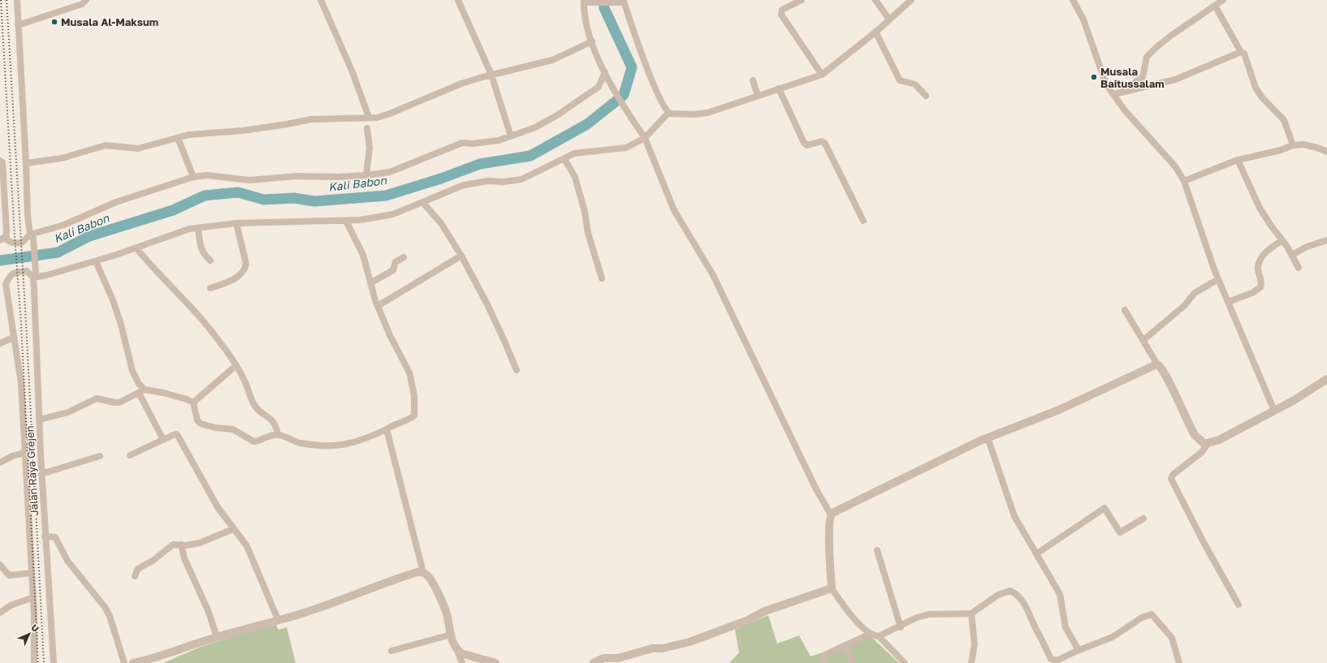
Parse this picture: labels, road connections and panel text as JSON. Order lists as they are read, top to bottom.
{
  "streets": {
    "street": ["Jalan Raya Grejen"]
  },
  "water": ["Kali Babon"],
  "places": ["Musala Al-Maksum", "Musala Baitussalam"],
  "north": "top right"
}
